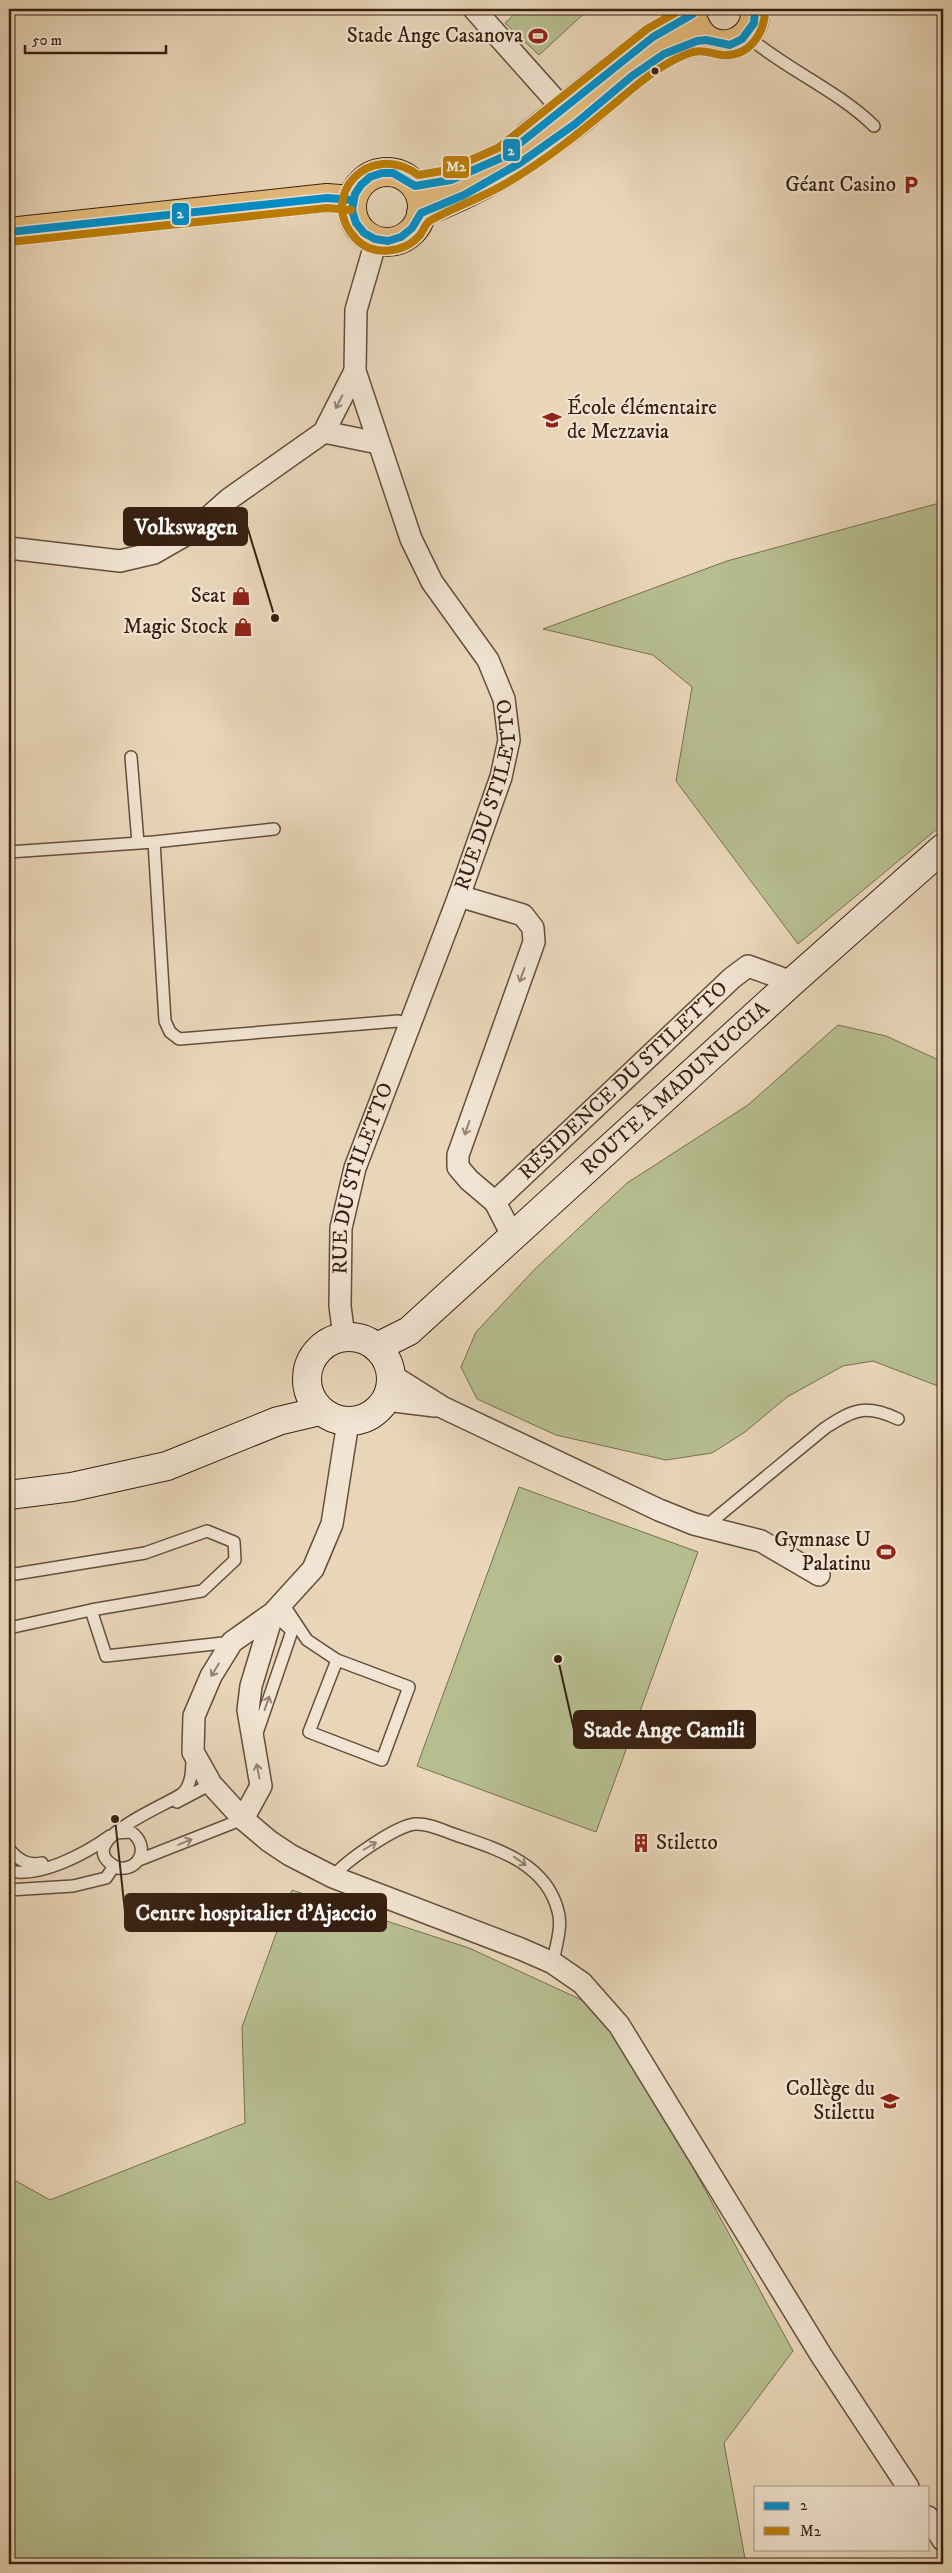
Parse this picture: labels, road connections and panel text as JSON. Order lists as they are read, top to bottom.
{
  "streets": {
    "main road": ["ROUTE À MADUNUCCIA"],
    "street": ["RUE DU STILETTO", "RÉSIDENCE DU STILETTO"]
  },
  "crossings": [
    ["RUE DU STILETTO", "ROUTE À MADUNUCCIA"],
    ["RÉSIDENCE DU STILETTO", "ROUTE À MADUNUCCIA"]
  ],
  "places": {
    "sports": ["Stade Ange Casanova", "Gymnase U Palatinu"],
    "parking": ["Géant Casino"],
    "school or university": ["École élémentaire de Mezzavia", "Collège du Stilettu"],
    "shop": ["Seat", "Magic Stock"],
    "other": ["Volkswagen", "Stade Ange Camili", "Centre hospitalier d'Ajaccio"],
    "building": ["Stiletto"]
  },
  "lines": ["transit line 2", "transit line M2"],
  "legend": ["2", "M2"],
  "scale_bar": "50 m"
}
